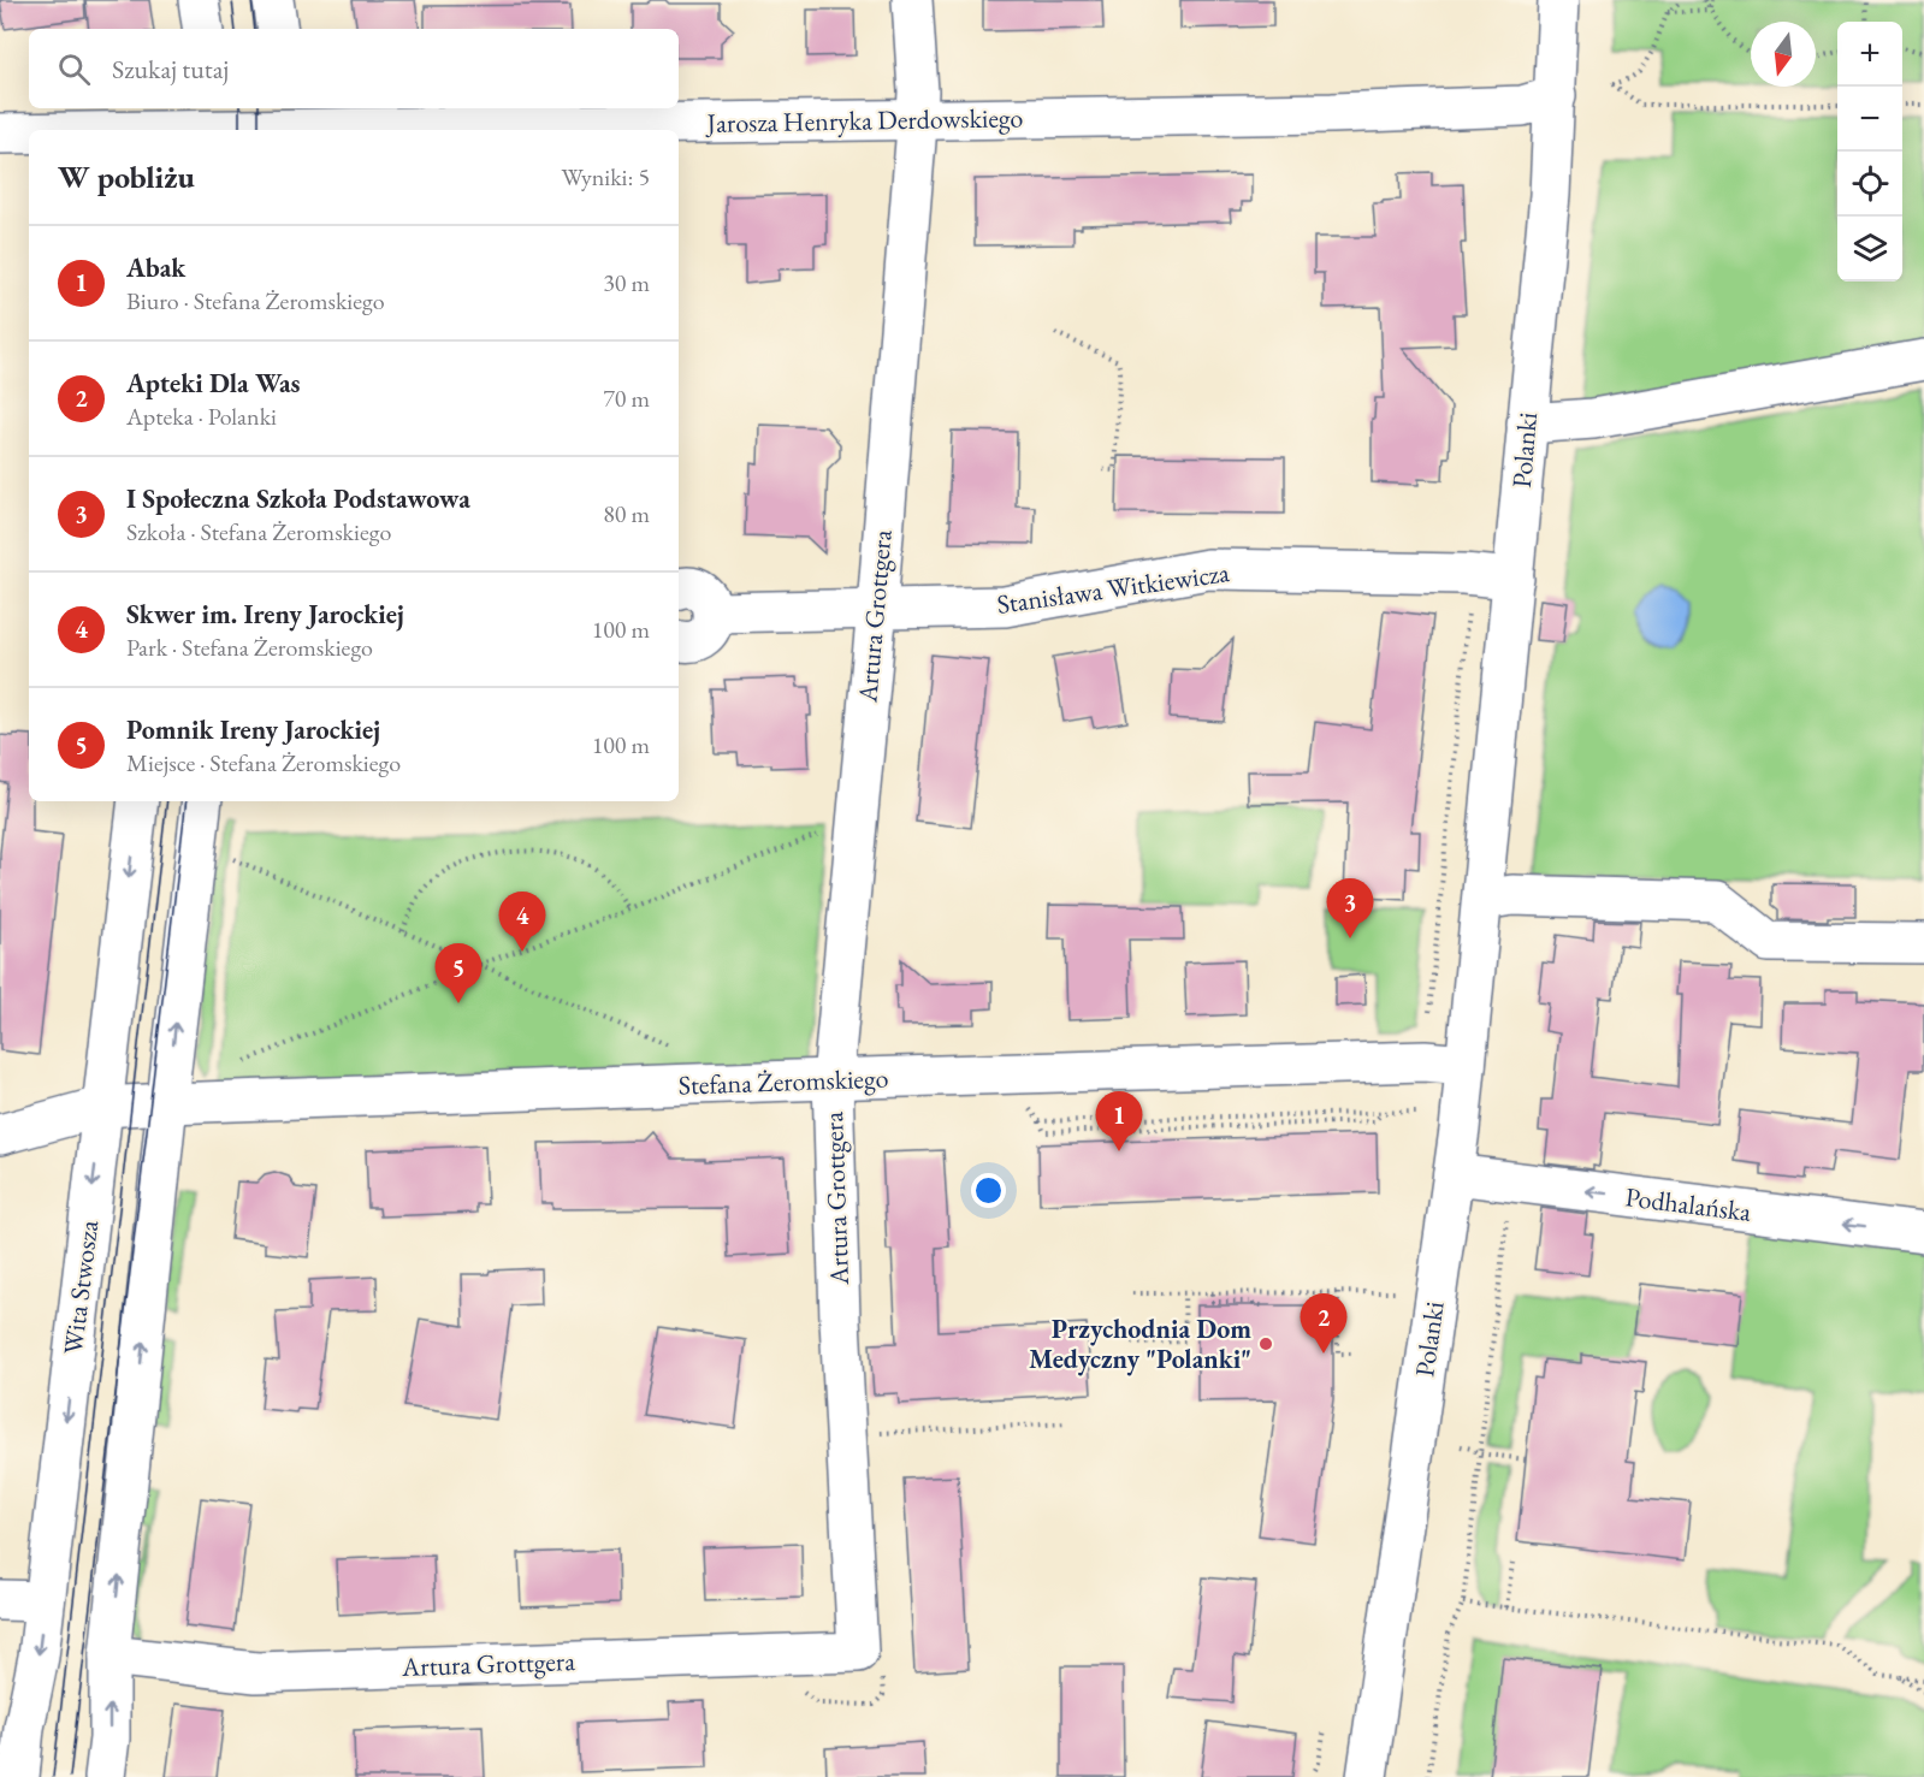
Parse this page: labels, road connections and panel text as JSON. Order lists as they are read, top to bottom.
{
  "streets": {
    "street": [
      "Jarosza Henryka Derdowskiego",
      "Polanki",
      "Stanisława Witkiewicza",
      "Artura Grottgera",
      "Stefana Żeromskiego",
      "Podhalańska",
      "Wita Stwosza"
    ]
  },
  "crossings": [
    ["Jarosza Henryka Derdowskiego", "Polanki"],
    ["Jarosza Henryka Derdowskiego", "Artura Grottgera"],
    ["Polanki", "Stanisława Witkiewicza"],
    ["Polanki", "Stefana Żeromskiego"],
    ["Polanki", "Podhalańska"],
    ["Stanisława Witkiewicza", "Artura Grottgera"],
    ["Artura Grottgera", "Stefana Żeromskiego"],
    ["Stefana Żeromskiego", "Wita Stwosza"]
  ],
  "places": ["Przychodnia Dom Medyczny \"Polanki\""],
  "north": "bottom",
  "page": {
    "map_buttons": ["+", "−"],
    "search": "Szukaj tutaj",
    "heading": ["W pobliżu", "Wyniki: 5"],
    "list": [
      {
        "mark": "1",
        "name": "Abak",
        "note": "Biuro · Stefana Żeromskiego",
        "value": "30 m"
      },
      {
        "mark": "2",
        "name": "Apteki Dla Was",
        "note": "Apteka · Polanki",
        "value": "70 m"
      },
      {
        "mark": "3",
        "name": "I Społeczna Szkoła Podstawowa",
        "note": "Szkoła · Stefana Żeromskiego",
        "value": "80 m"
      },
      {
        "mark": "4",
        "name": "Skwer im. Ireny Jarockiej",
        "note": "Park · Stefana Żeromskiego",
        "value": "100 m"
      },
      {
        "mark": "5",
        "name": "Pomnik Ireny Jarockiej",
        "note": "Miejsce · Stefana Żeromskiego",
        "value": "100 m"
      }
    ],
    "pins": [
      "3",
      "4",
      "5",
      "1",
      "2"
    ]
  }
}
